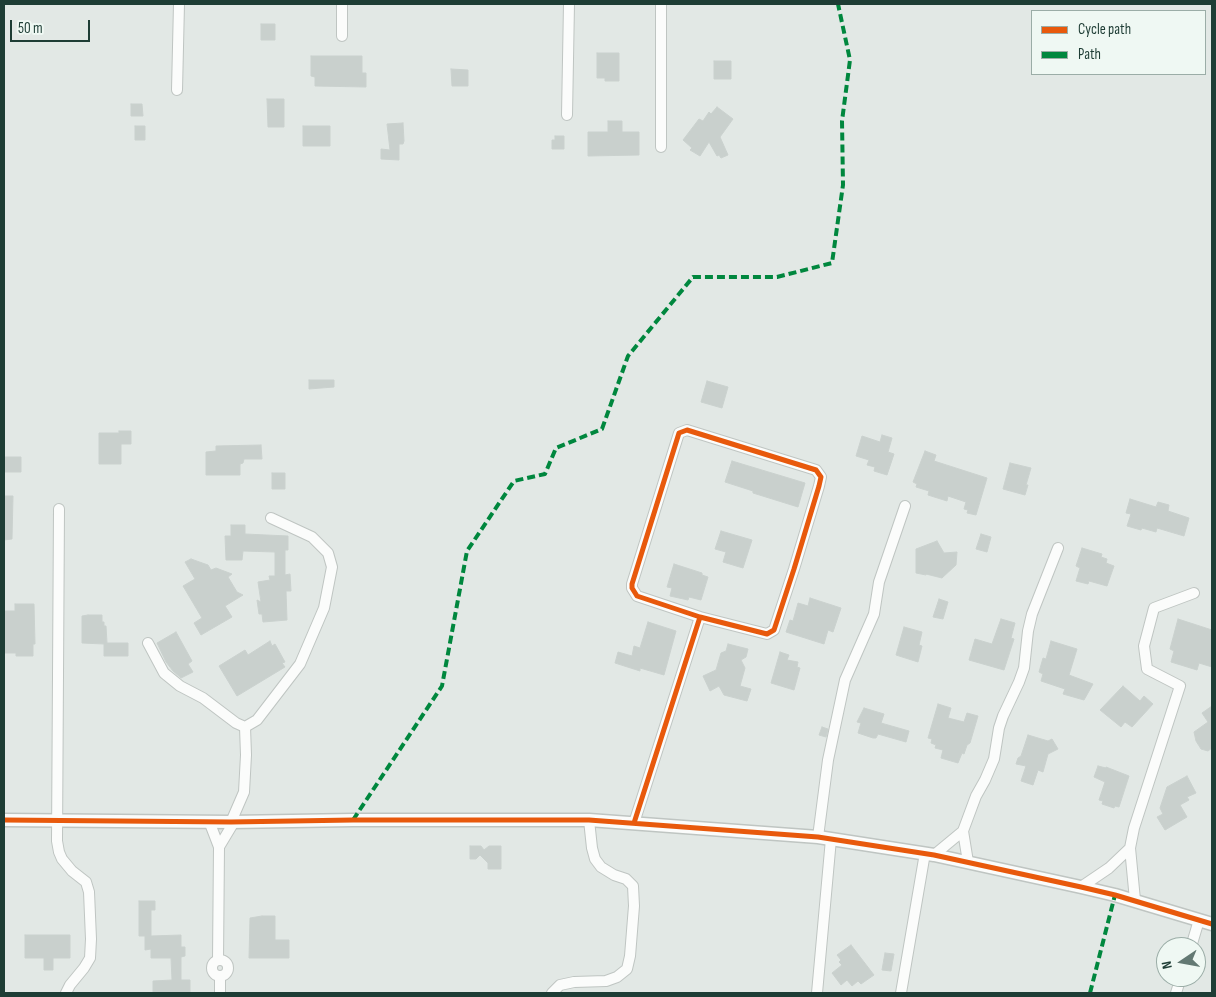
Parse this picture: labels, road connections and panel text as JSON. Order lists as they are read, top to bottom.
{
  "legend": ["Cycle path", "Path"],
  "scale_bar": "50 m",
  "north": "left"
}
